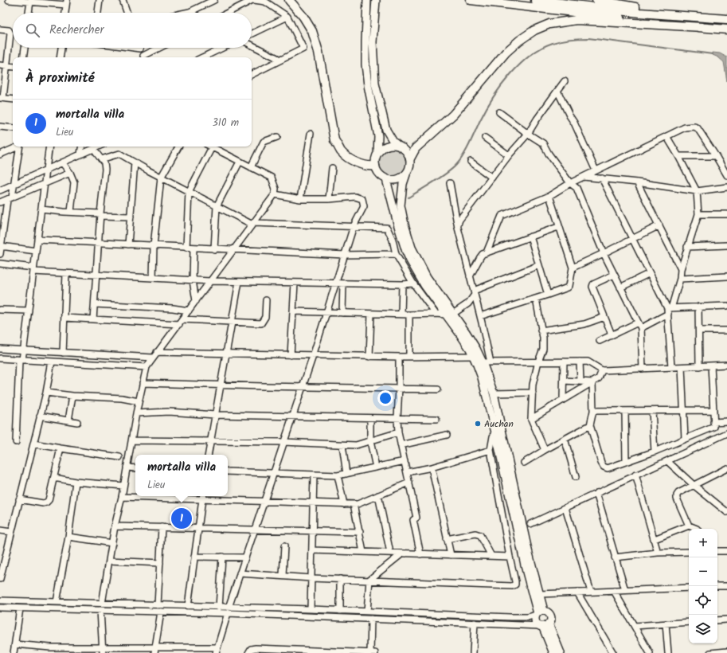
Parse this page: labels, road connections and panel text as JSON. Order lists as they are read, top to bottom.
{
  "places": ["Auchan"],
  "page": {
    "search": "Rechercher",
    "heading": "À proximité",
    "list": [
      {
        "mark": "1",
        "name": "mortalla villa",
        "note": "Lieu",
        "value": "310 m"
      }
    ],
    "popup": ["mortalla villa", "Lieu"],
    "pins": "1",
    "map_buttons": ["+", "−"]
  }
}
